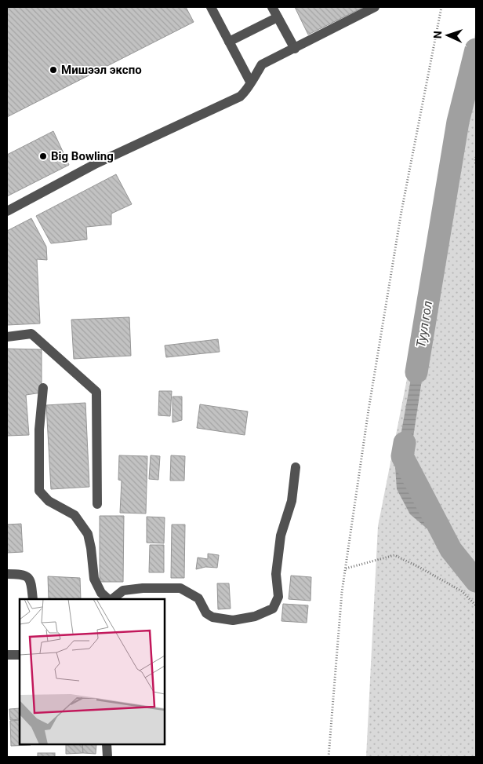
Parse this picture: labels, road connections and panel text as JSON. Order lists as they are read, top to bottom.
{
  "water": ["Туул гол"],
  "places": ["Мишээл экспо", "Big Bowling"],
  "north": "left"
}
